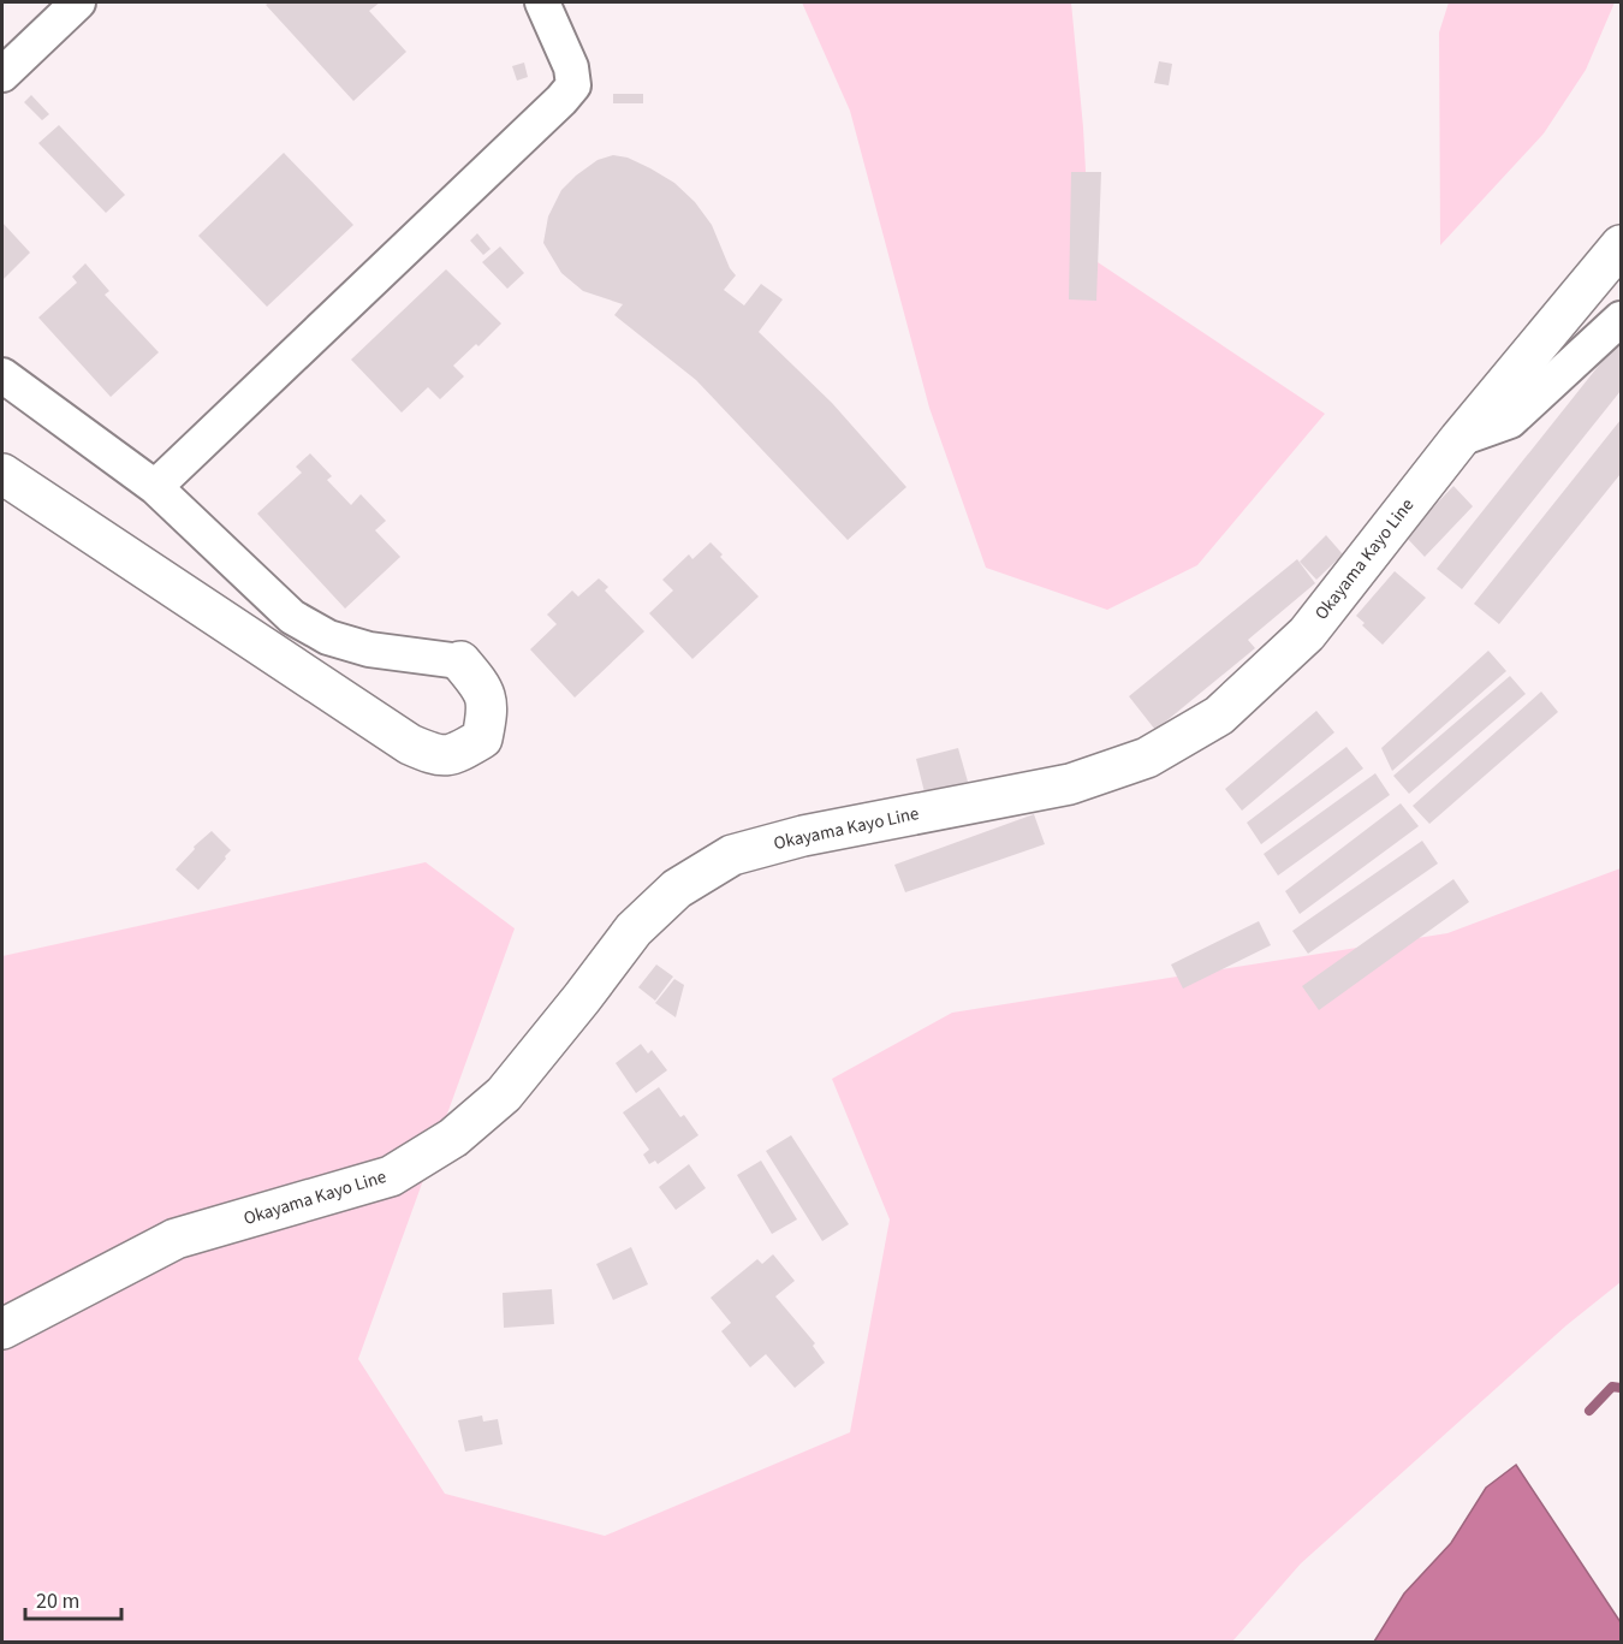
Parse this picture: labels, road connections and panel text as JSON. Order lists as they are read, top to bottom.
{
  "streets": {
    "main road": ["Okayama Kayo Line"]
  },
  "scale_bar": "20 m"
}
